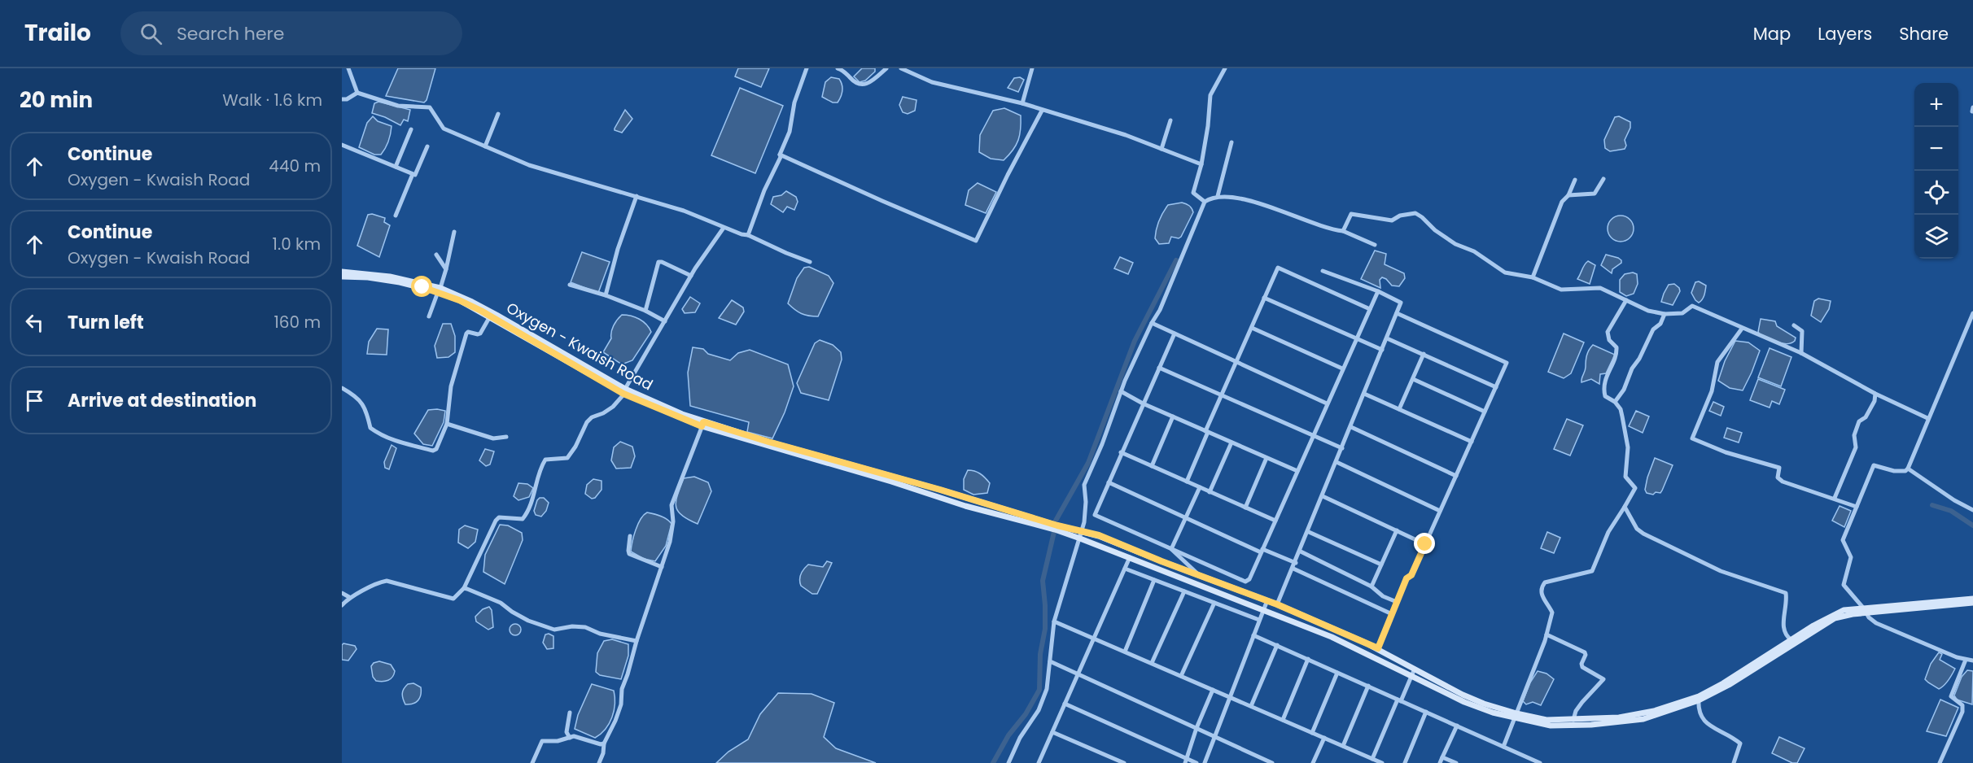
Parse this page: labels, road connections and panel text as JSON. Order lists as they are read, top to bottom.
{
  "streets": {
    "main road": ["Oxygen - Kwaish Road"]
  },
  "page": {
    "header": "Trailo",
    "search": "Search here",
    "nav": ["Map", "Layers", "Share"],
    "heading": ["20 min", "Walk · 1.6 km"],
    "map_buttons": ["+", "−"],
    "list": [
      ["Continue", "Oxygen - Kwaish Road", "440 m"],
      ["Continue", "Oxygen - Kwaish Road", "1.0 km"],
      ["Turn left", "160 m"],
      "Arrive at destination"
    ]
  }
}
